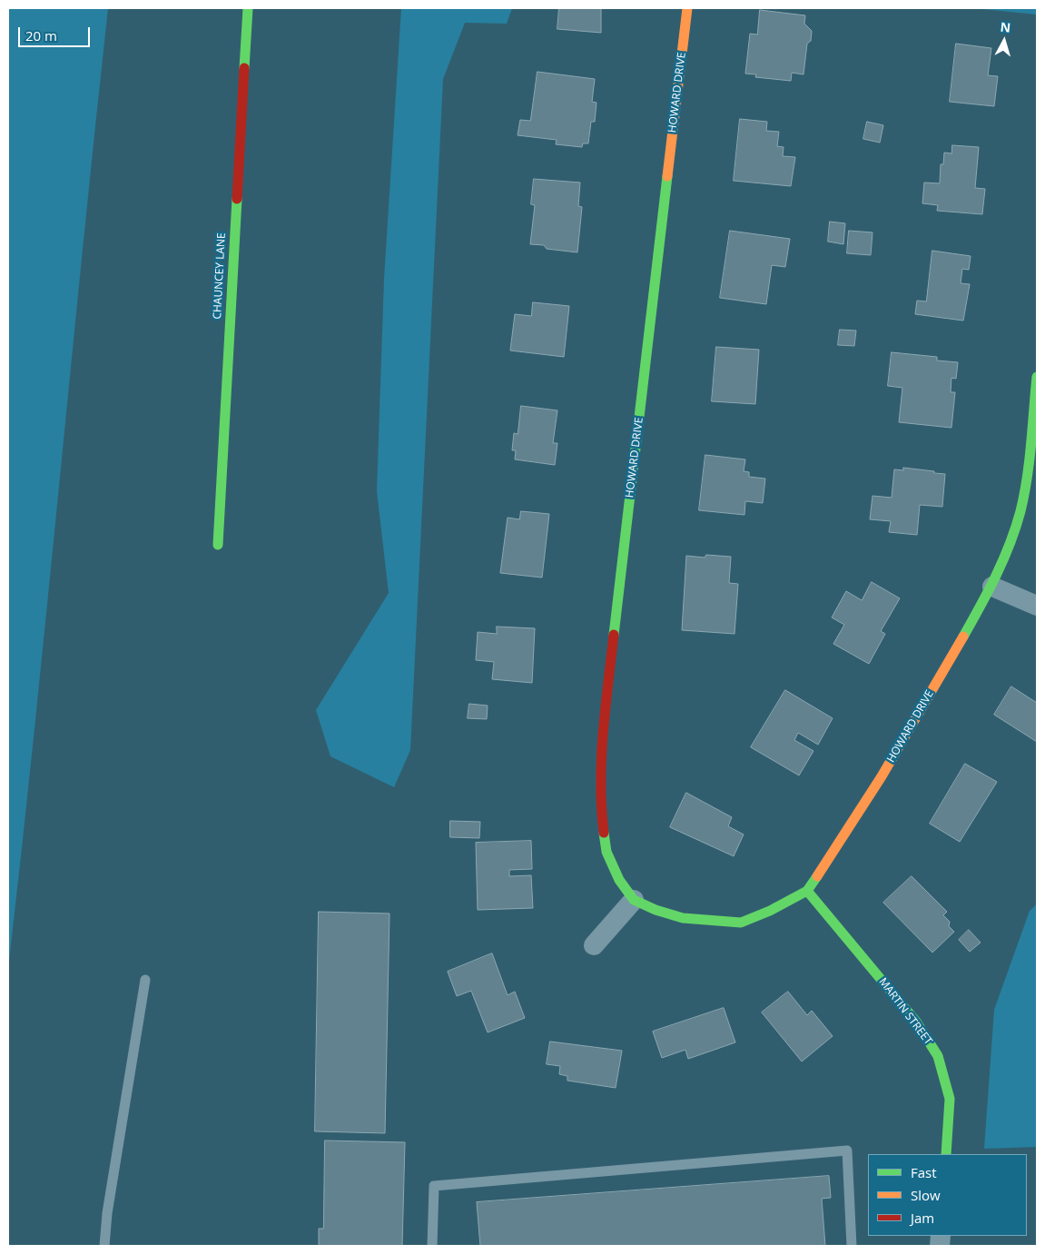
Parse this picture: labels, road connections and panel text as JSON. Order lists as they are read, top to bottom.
{
  "streets": {
    "street": ["HOWARD DRIVE", "CHAUNCEY LANE", "MARTIN STREET"]
  },
  "crossings": [
    ["HOWARD DRIVE", "MARTIN STREET"]
  ],
  "legend": ["Fast", "Slow", "Jam"],
  "scale_bar": "20 m",
  "north": "top"
}
